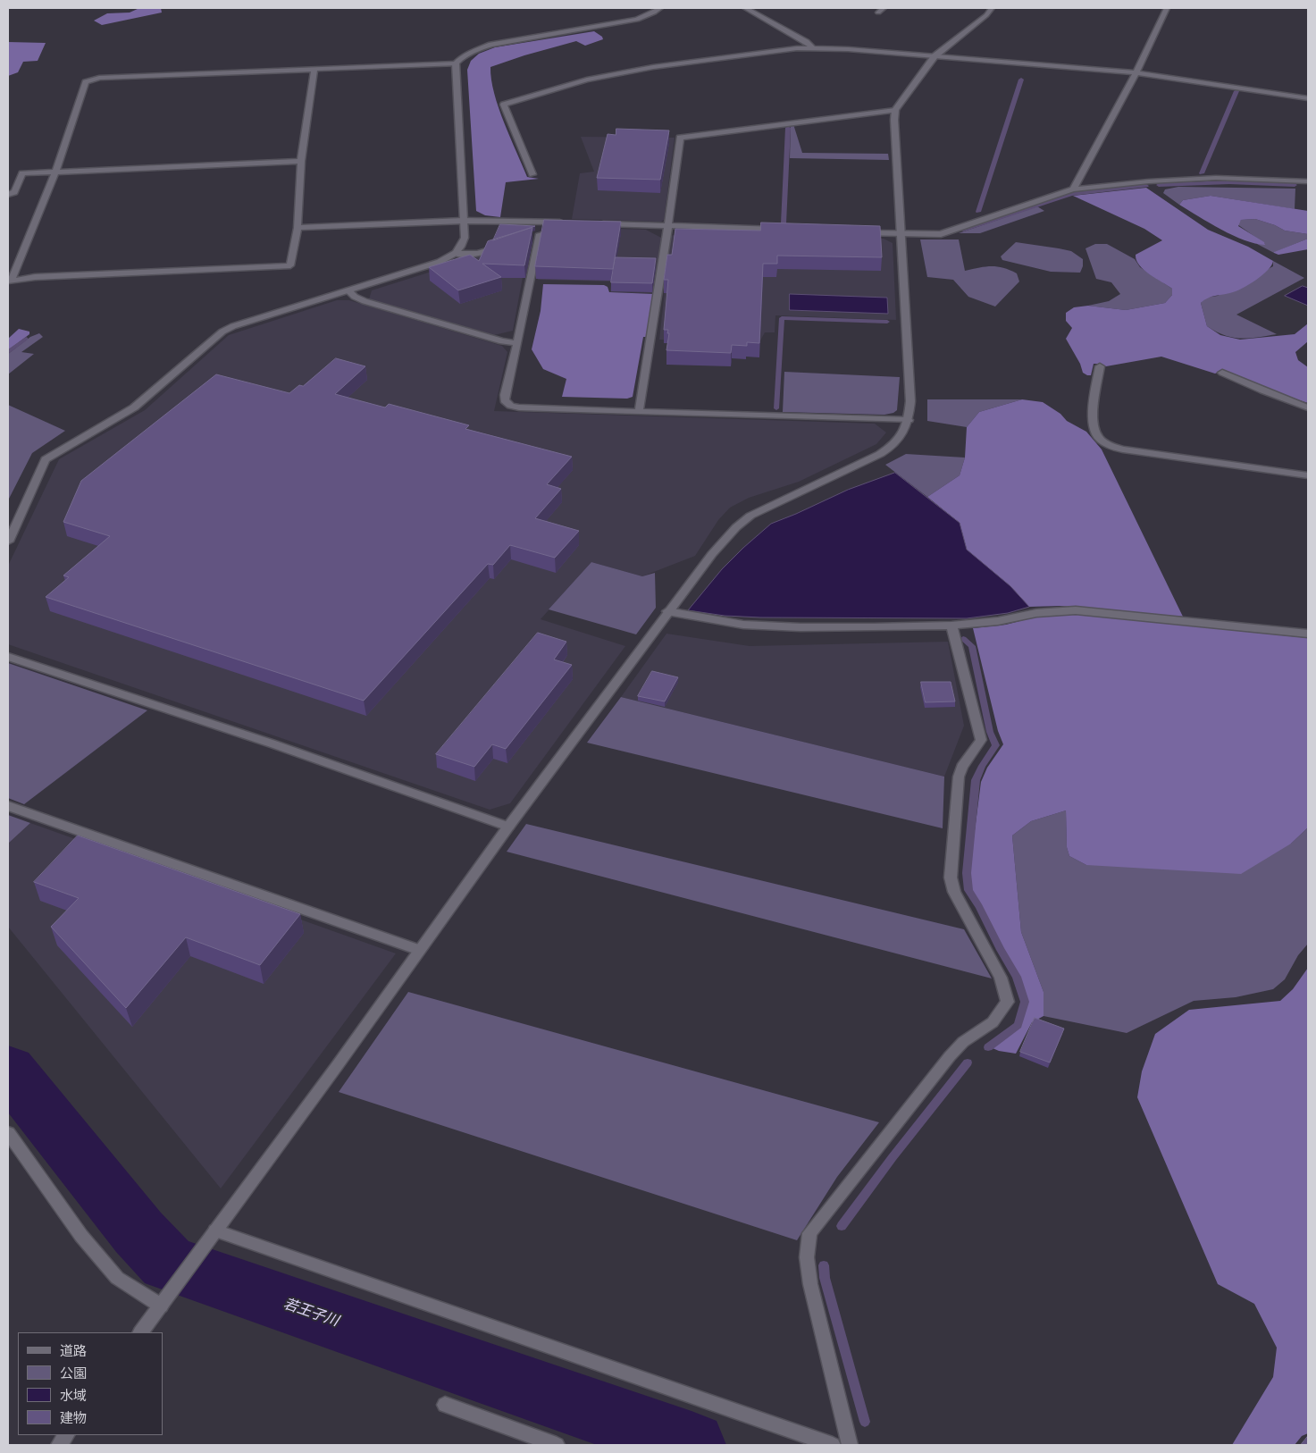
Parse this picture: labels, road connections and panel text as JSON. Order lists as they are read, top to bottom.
{
  "water": ["若王子川"],
  "legend": [
    "道路",
    "公園",
    "水域",
    "建物"
  ]
}
